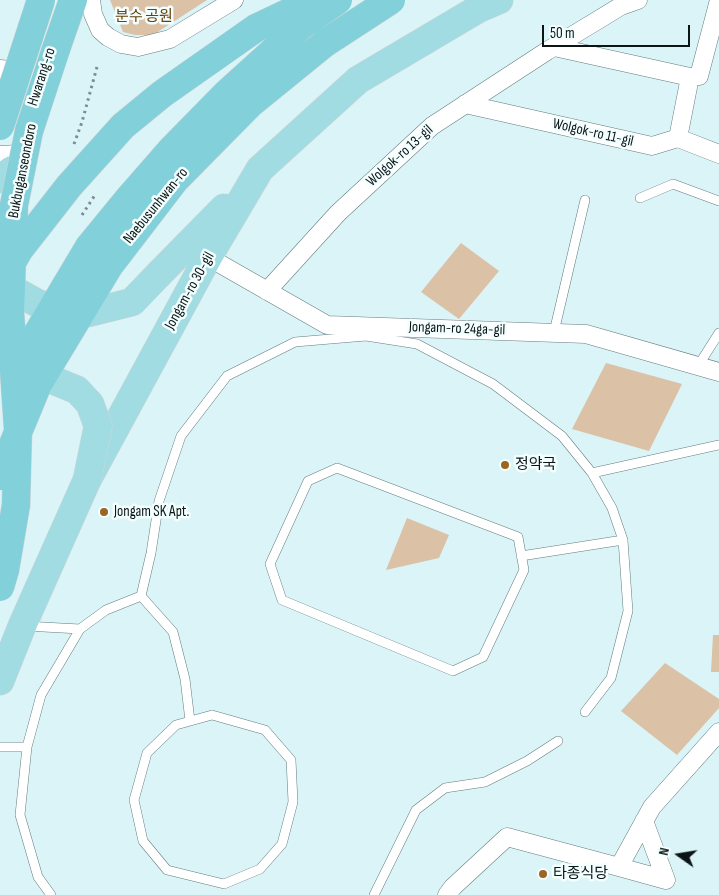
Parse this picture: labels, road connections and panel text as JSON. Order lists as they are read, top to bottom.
{
  "streets": {
    "highway": ["Bukbuganseondoro", "Naebusunhwan-ro"],
    "main road": ["Hwarang-ro", "Jongam-ro 30-gil"],
    "street": ["Wolgok-ro 11-gil", "Wolgok-ro 13-gil", "Jongam-ro 24ga-gil"]
  },
  "crossings": [
    ["Wolgok-ro 11-gil", "Wolgok-ro 13-gil"],
    ["Wolgok-ro 13-gil", "Jongam-ro 24ga-gil"],
    ["Jongam-ro 30-gil", "Jongam-ro 24ga-gil"]
  ],
  "parks": ["분수 공원"],
  "places": ["정약국", "Jongam SK Apt.", "타종식당"],
  "scale_bar": "50 m",
  "north": "left"
}
